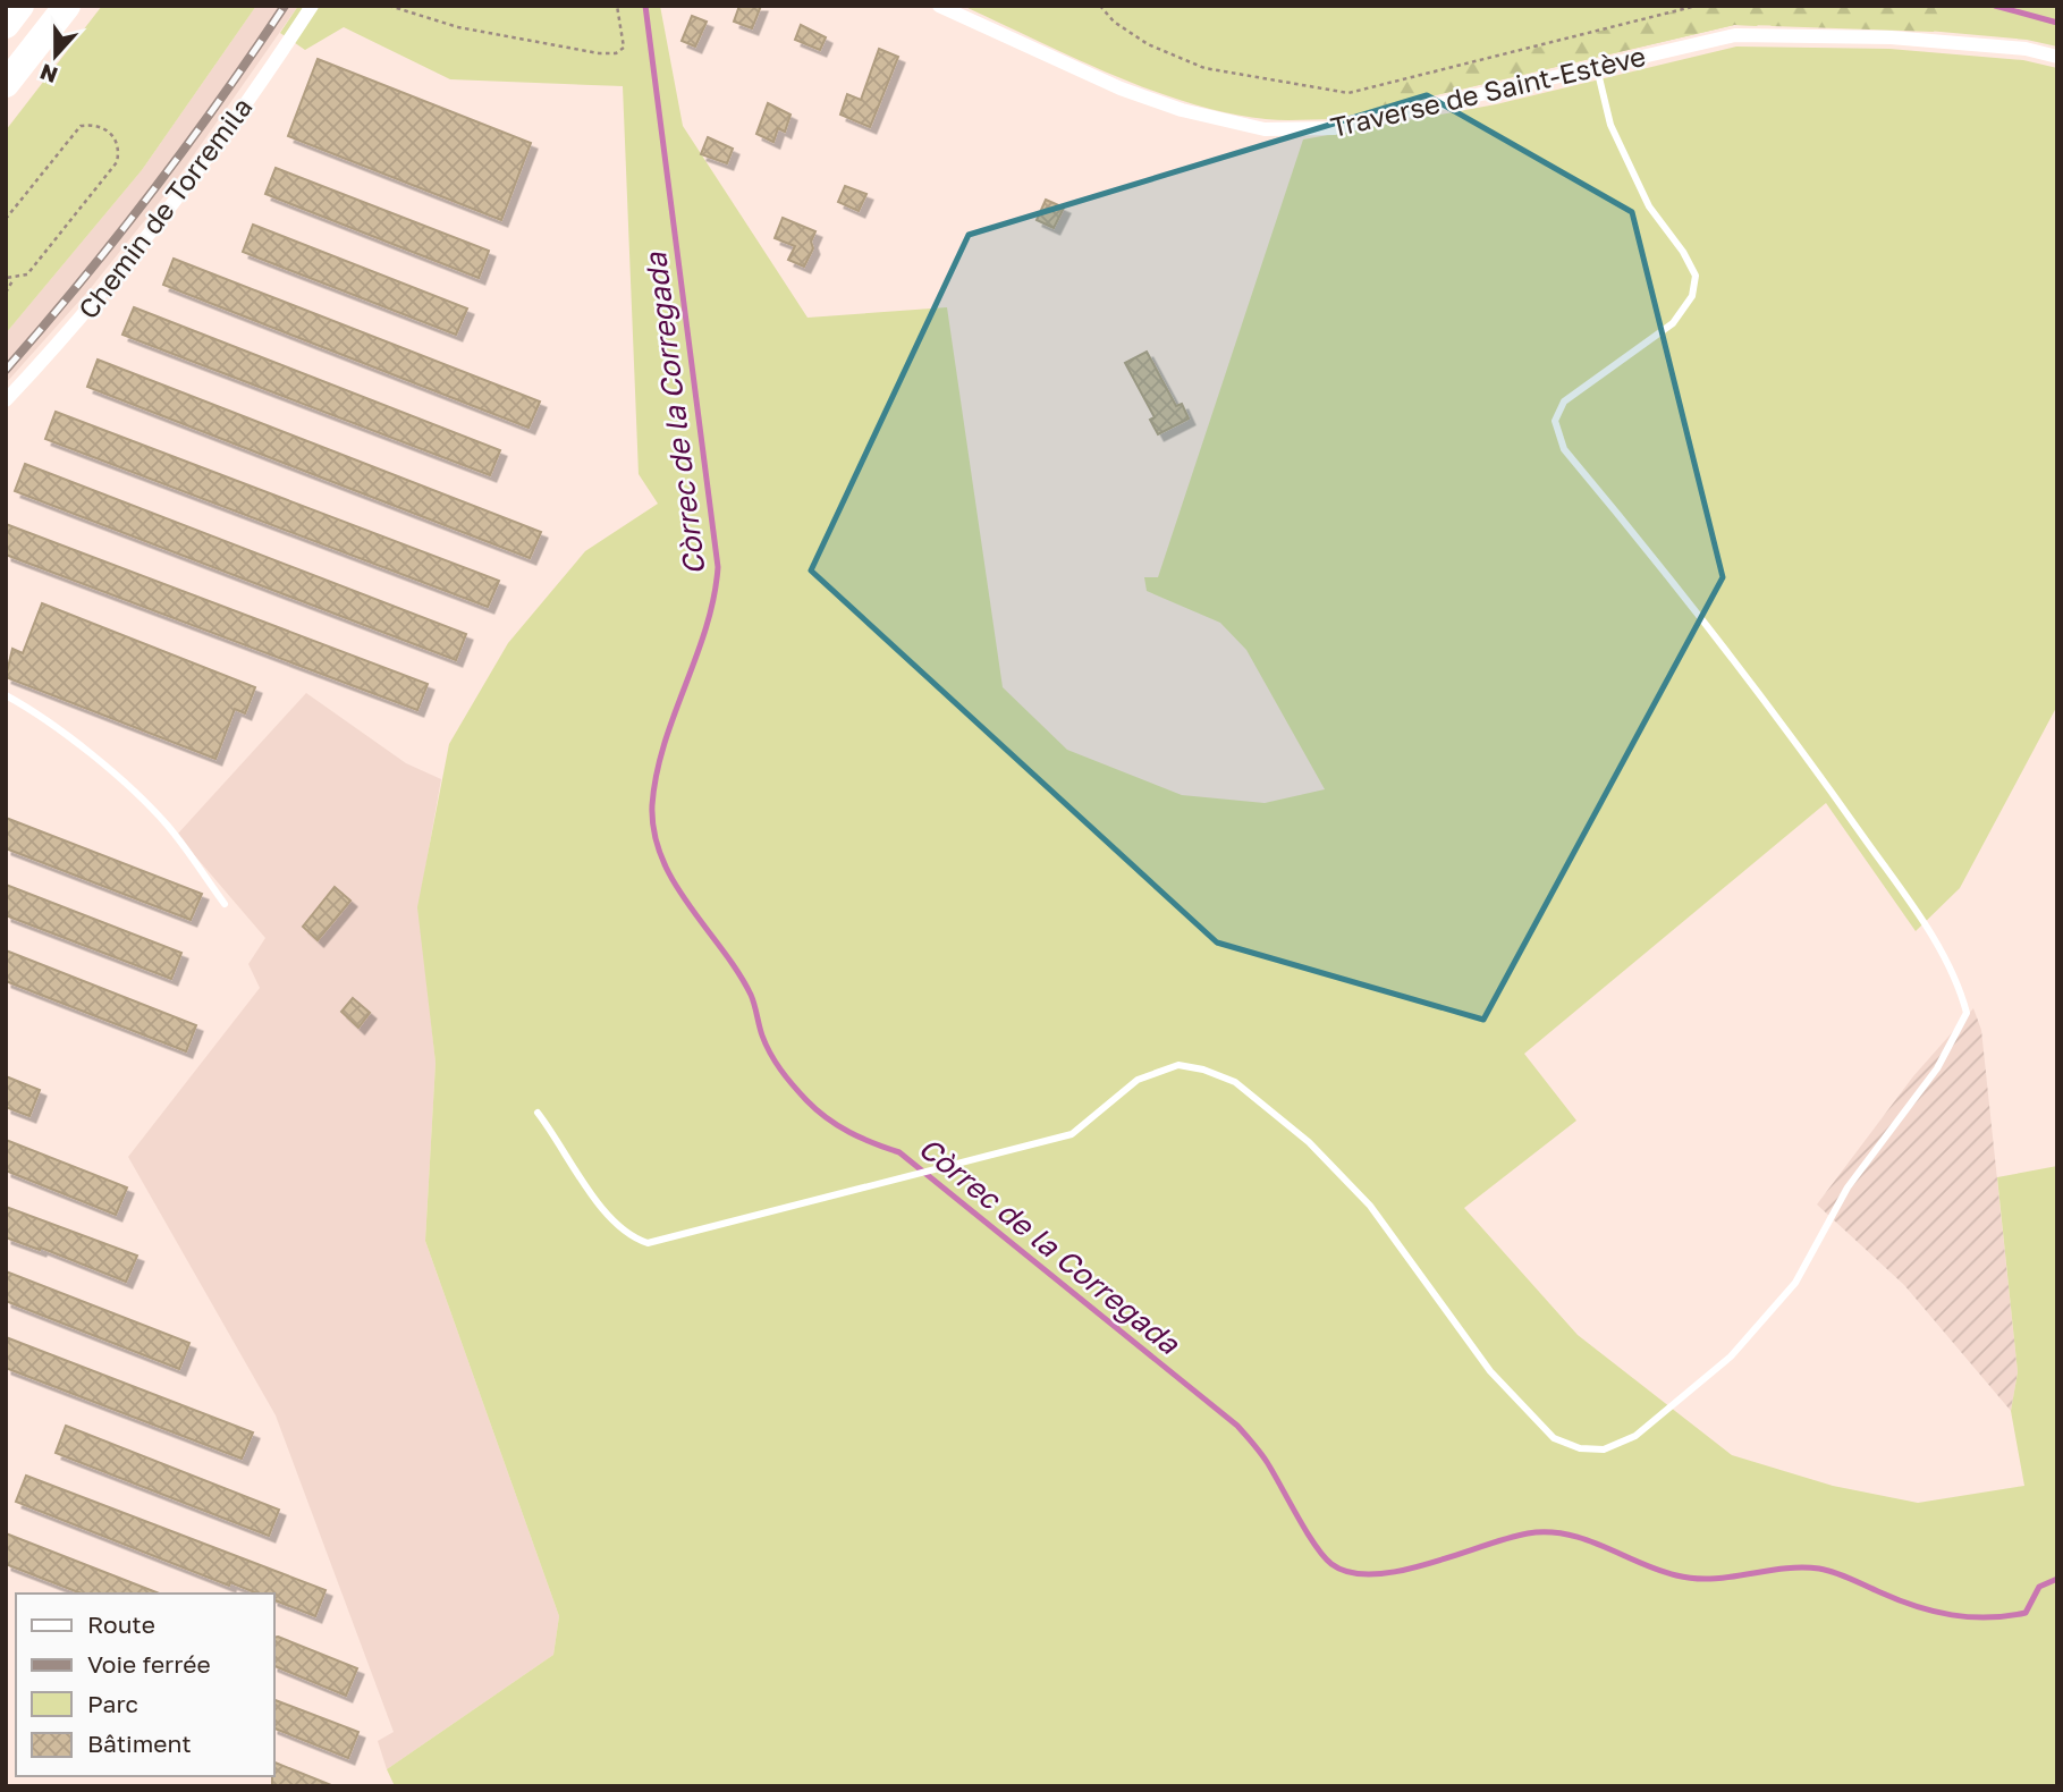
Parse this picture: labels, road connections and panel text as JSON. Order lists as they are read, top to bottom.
{
  "streets": {
    "street": ["Traverse de Saint-Estève", "Chemin de Torremila"]
  },
  "water": ["Còrrec de la Corregada"],
  "legend": [
    "Route",
    "Voie ferrée",
    "Parc",
    "Bâtiment"
  ],
  "north": "bottom"
}
